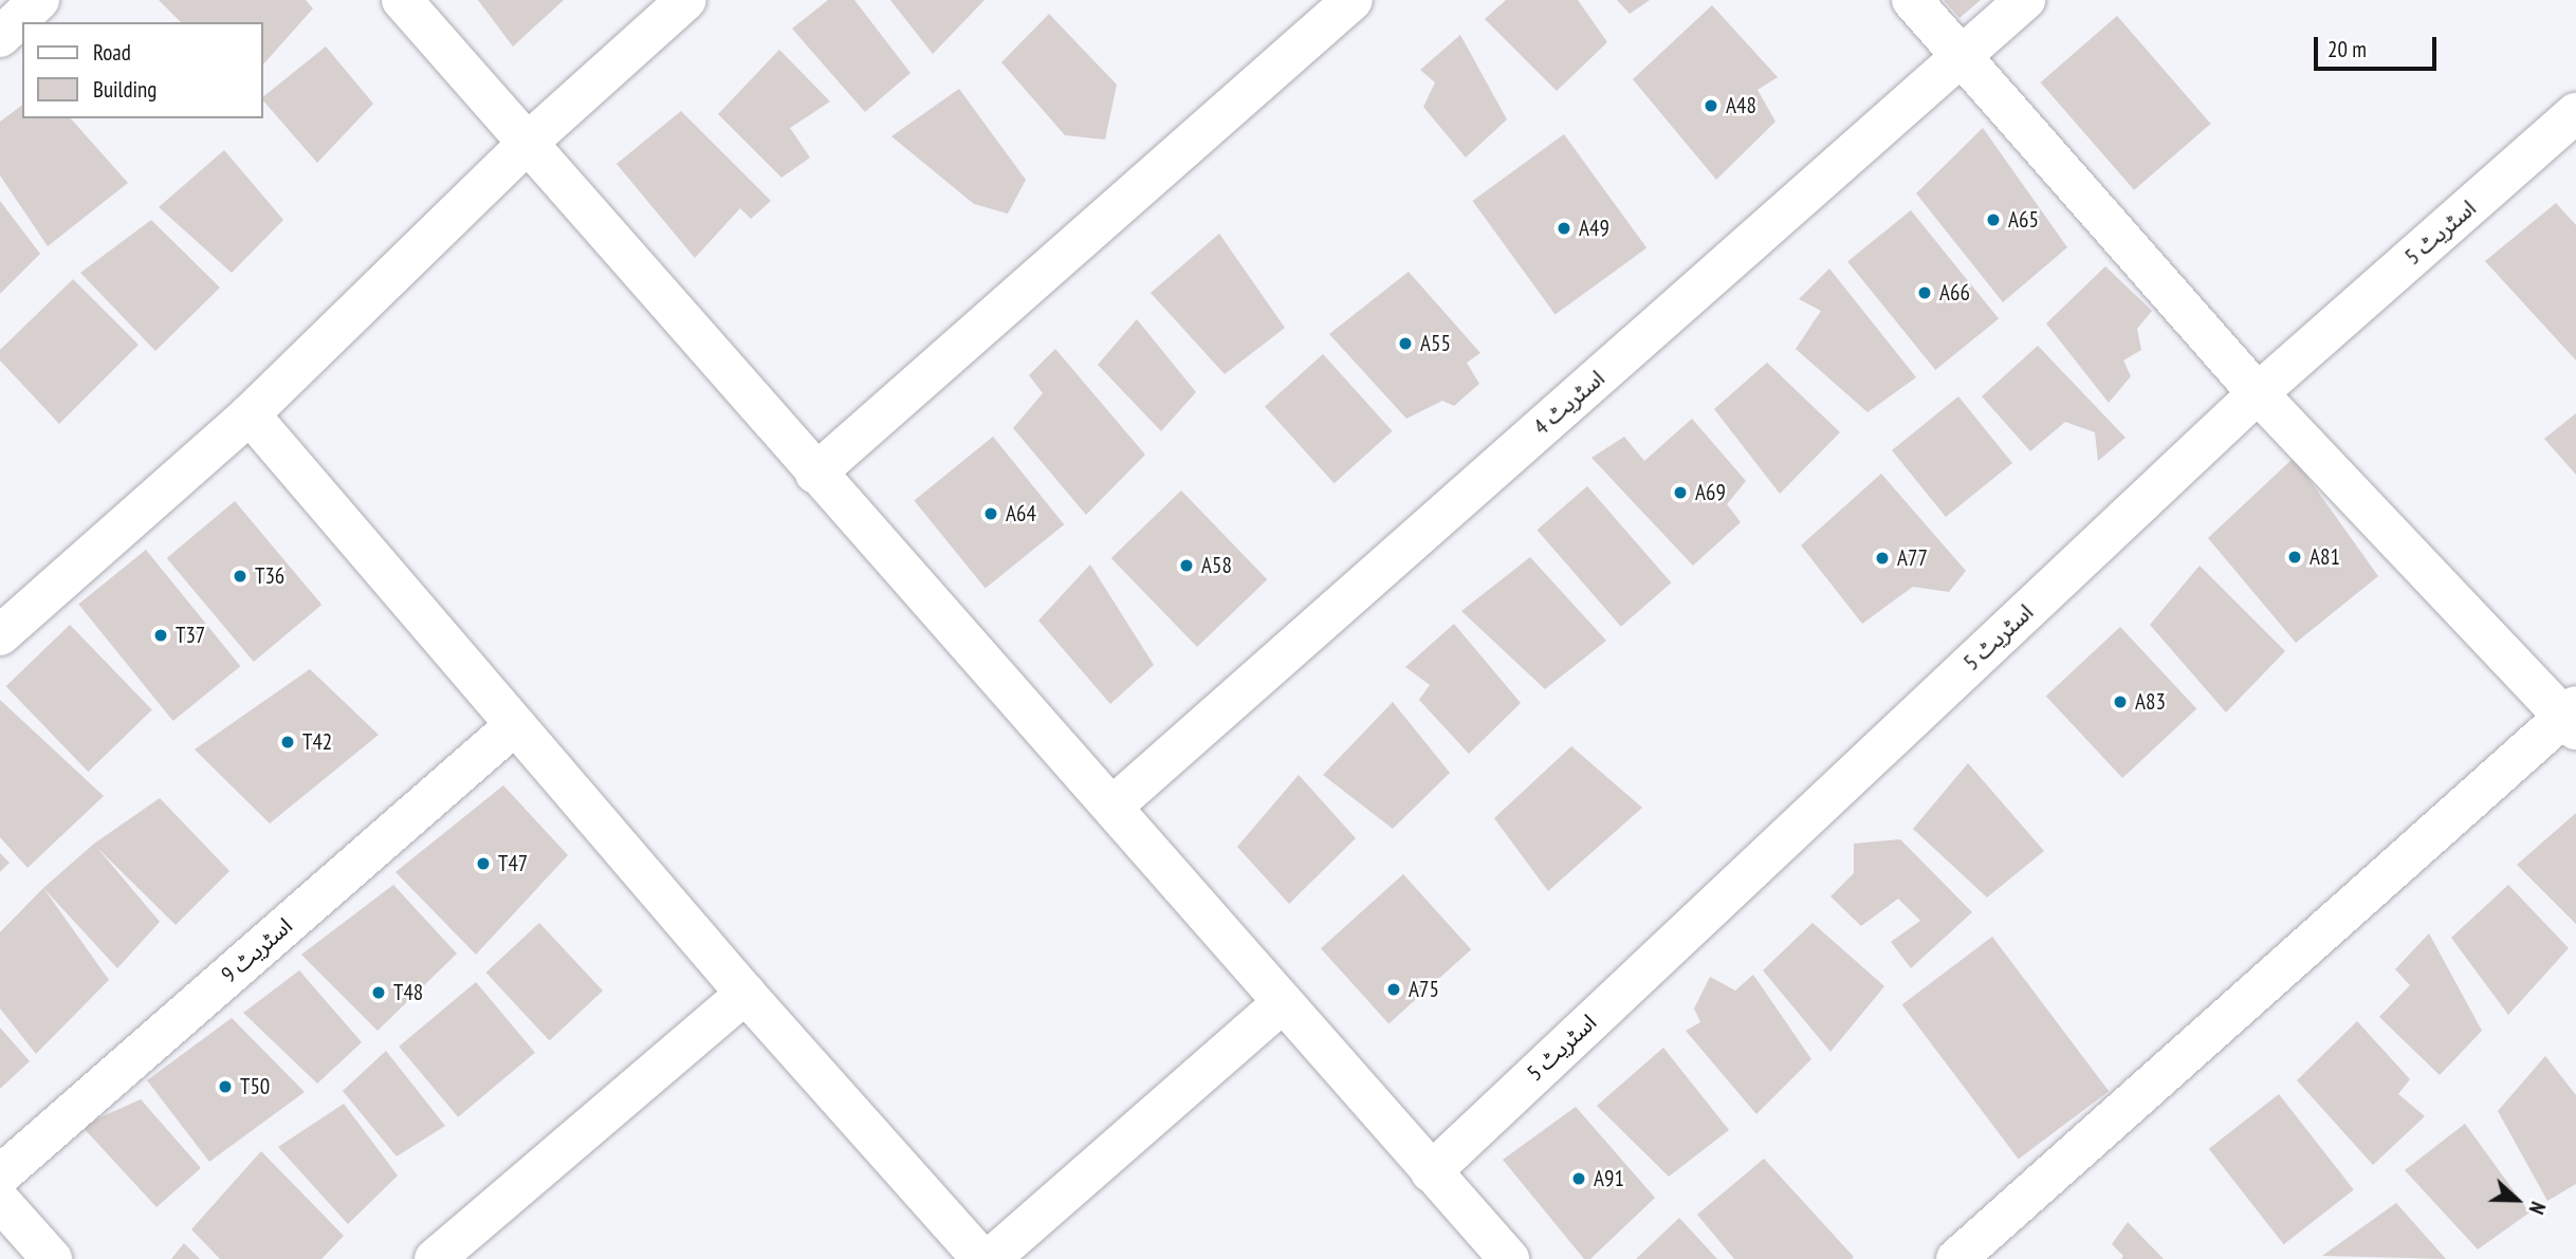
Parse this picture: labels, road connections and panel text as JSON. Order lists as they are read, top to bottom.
{
  "streets": {
    "street": ["اسٹریٹ 5", "اسٹریٹ 4", "اسٹریٹ 9"]
  },
  "places": [
    "A48",
    "A65",
    "A49",
    "A66",
    "A55",
    "A69",
    "A64",
    "A81",
    "A77",
    "A58",
    "T36",
    "T37",
    "A83",
    "T42",
    "T47",
    "A75",
    "T48",
    "T50",
    "A91"
  ],
  "legend": ["Road", "Building"],
  "scale_bar": "20 m",
  "north": "right"
}
